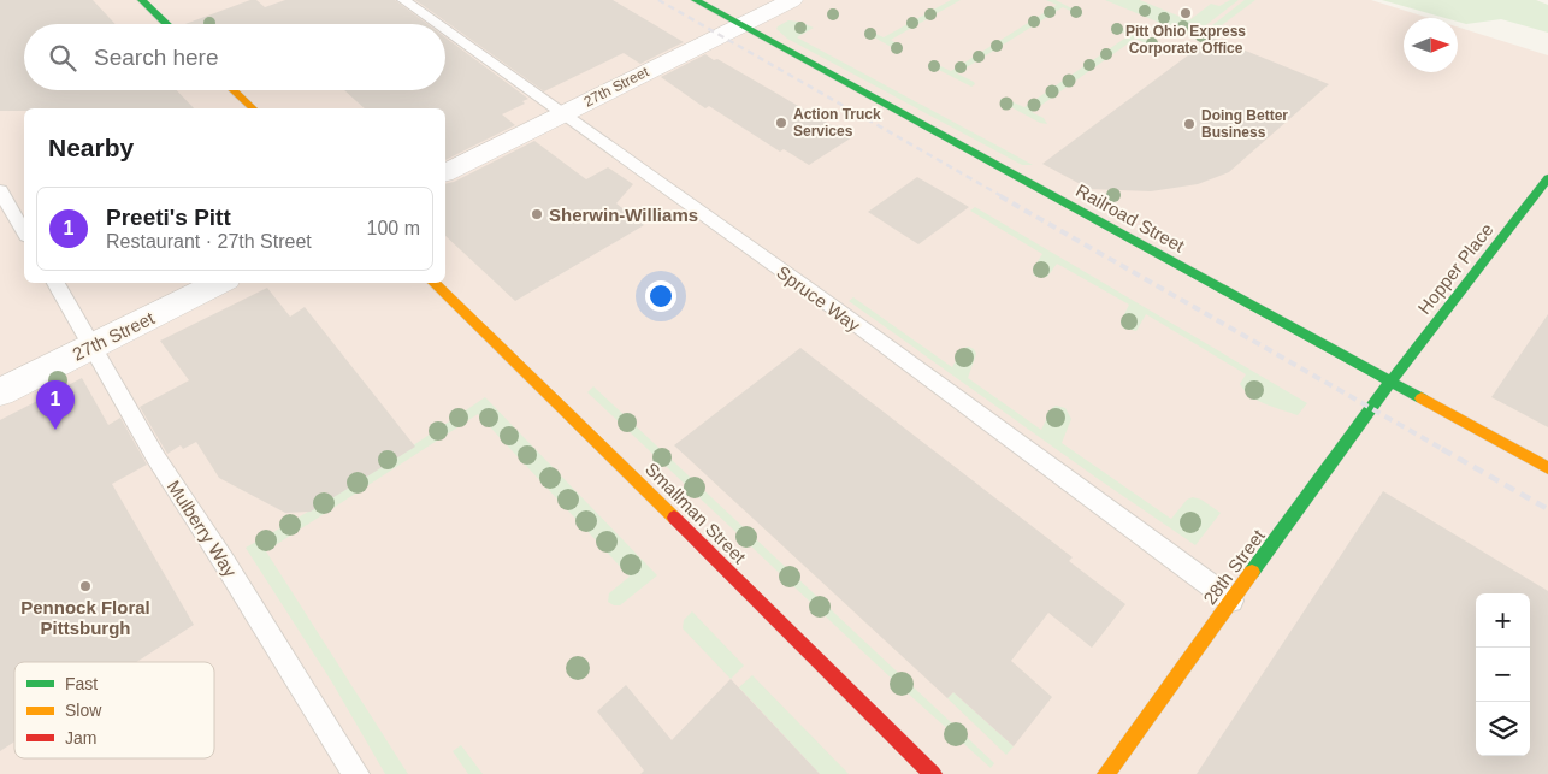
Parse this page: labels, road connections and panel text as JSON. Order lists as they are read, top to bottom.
{
  "streets": {
    "street": [
      "27th Street",
      "Railroad Street",
      "Hopper Place",
      "Smallman Street",
      "28th Street"
    ],
    "lane": ["Spruce Way", "Mulberry Way"]
  },
  "crossings": [
    ["27th Street", "Railroad Street"],
    ["27th Street", "Spruce Way"],
    ["27th Street", "Mulberry Way"],
    ["Railroad Street", "Hopper Place"],
    ["Railroad Street", "28th Street"],
    ["Hopper Place", "28th Street"],
    ["Spruce Way", "28th Street"]
  ],
  "places": [
    "Pitt Ohio Express Corporate Office",
    "Action Truck Services",
    "Doing Better Business",
    "Sherwin-Williams",
    "Pennock Floral Pittsburgh"
  ],
  "legend": ["Fast", "Slow", "Jam"],
  "north": "right",
  "page": {
    "search": "Search here",
    "heading": "Nearby",
    "list": [
      {
        "mark": "1",
        "name": "Preeti's Pitt",
        "note": "Restaurant · 27th Street",
        "value": "100 m"
      }
    ],
    "pins": "1",
    "map_buttons": ["+", "−"]
  }
}
